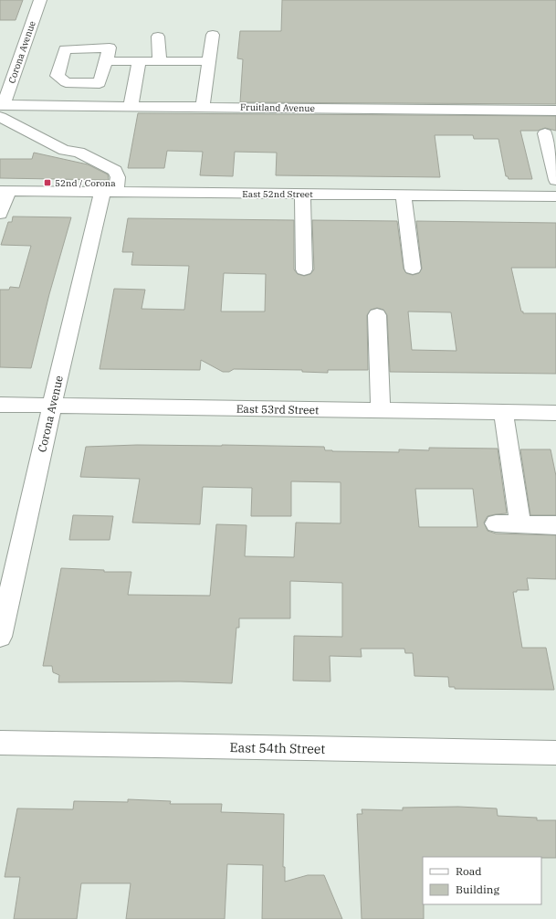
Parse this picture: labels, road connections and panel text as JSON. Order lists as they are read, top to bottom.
{
  "streets": {
    "street": [
      "Corona Avenue",
      "Fruitland Avenue",
      "East 52nd Street",
      "East 53rd Street",
      "East 54th Street"
    ]
  },
  "crossings": [
    ["Corona Avenue", "Fruitland Avenue"],
    ["Corona Avenue", "East 52nd Street"],
    ["Corona Avenue", "East 53rd Street"]
  ],
  "places": {
    "transit": ["52nd / Corona"]
  },
  "legend": ["Road", "Building"]
}
